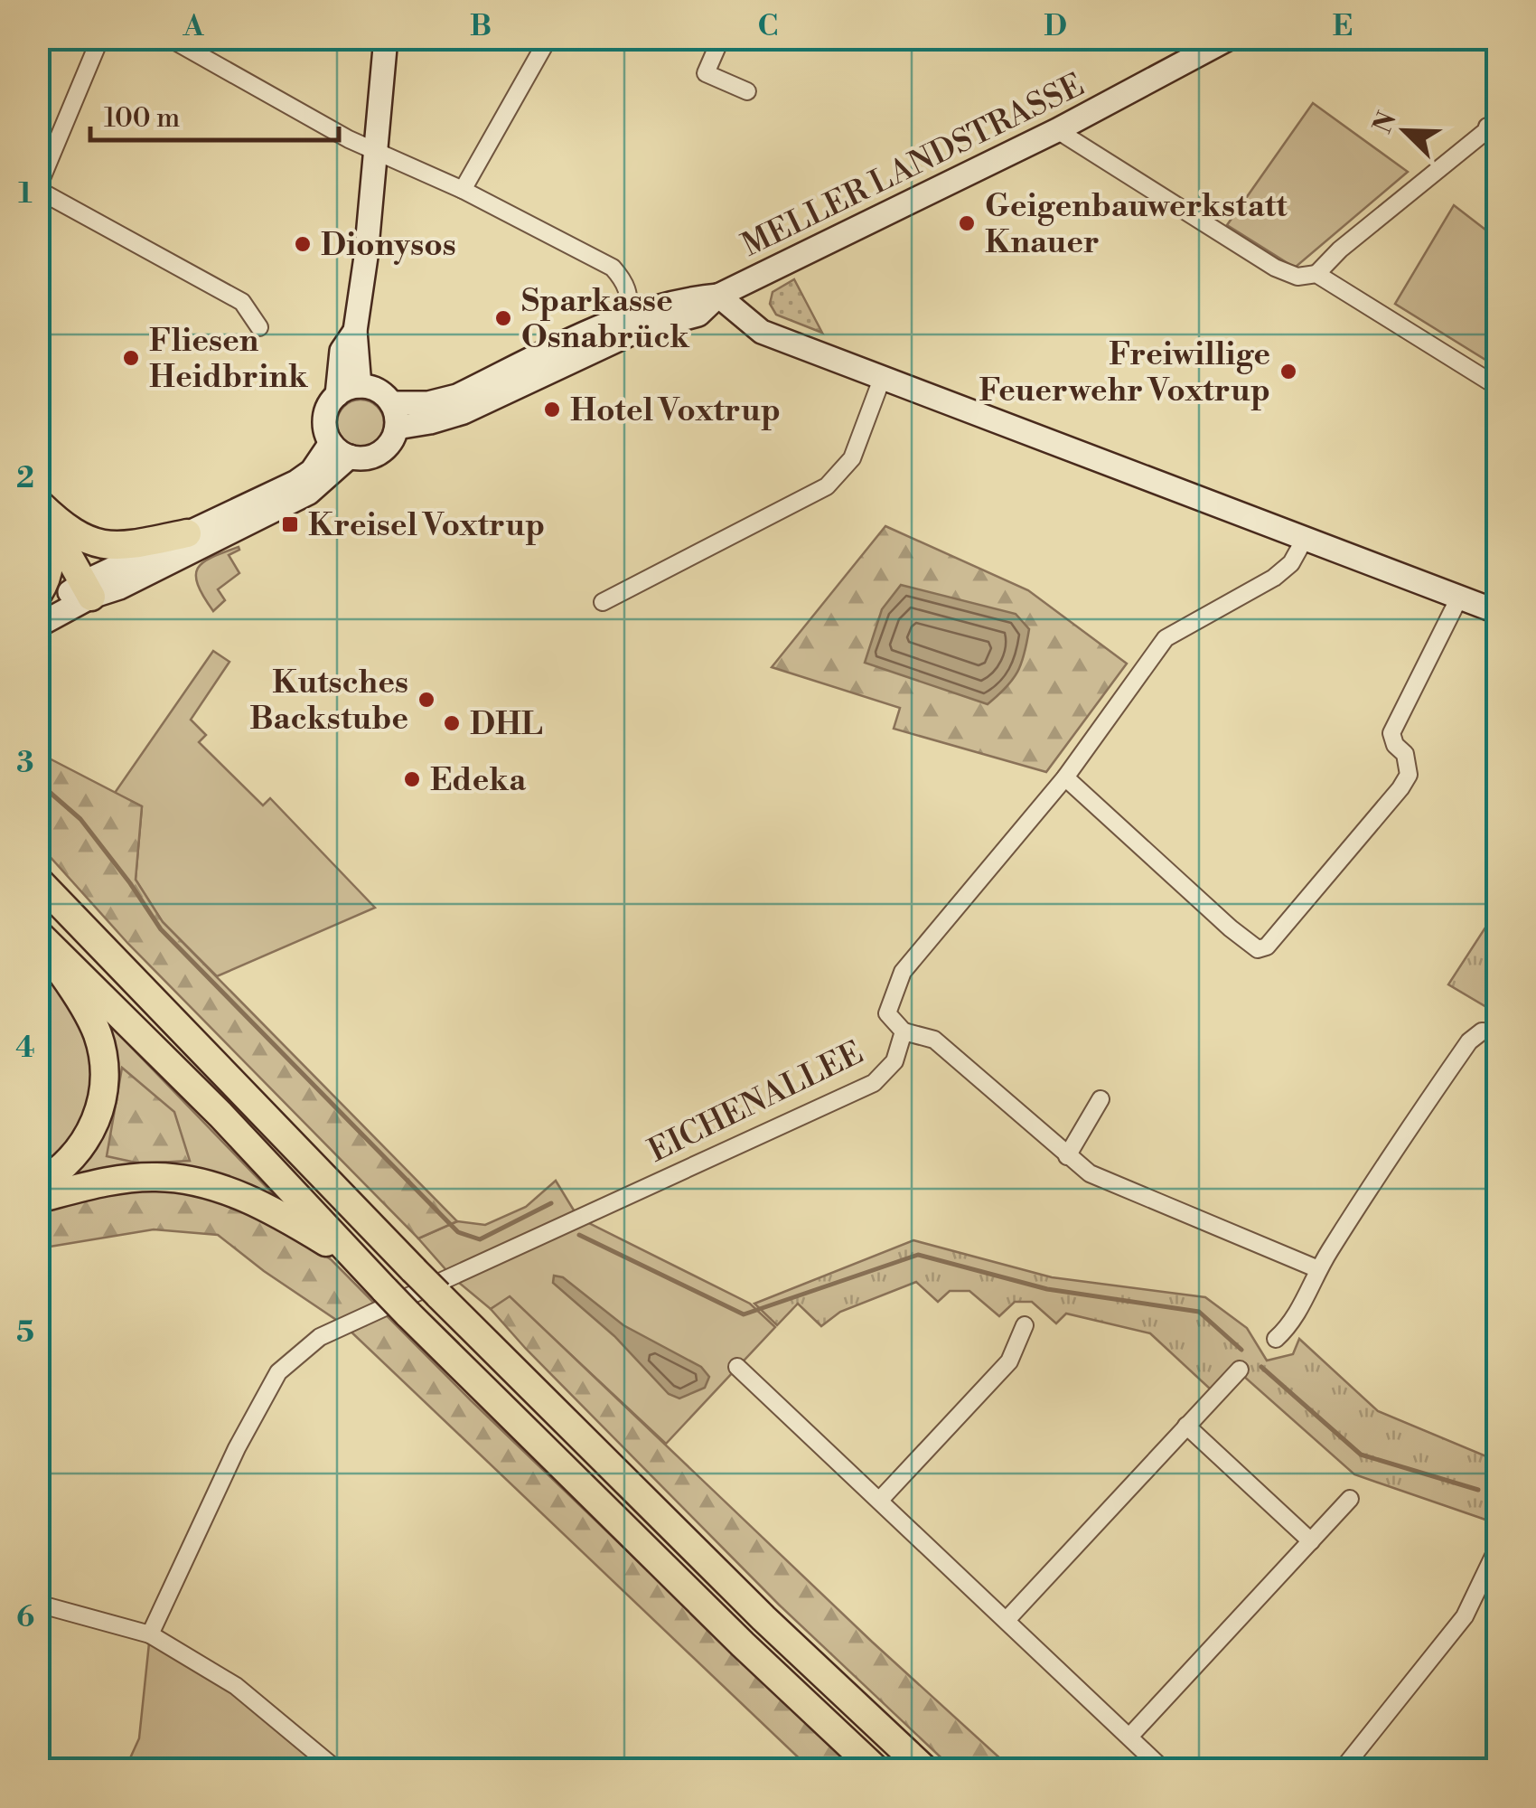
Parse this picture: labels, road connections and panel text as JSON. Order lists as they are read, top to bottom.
{
  "streets": {
    "street": ["MELLER LANDSTRASSE", "EICHENALLEE"]
  },
  "places": {
    "other": [
      "Geigenbauwerkstatt Knauer",
      "Dionysos",
      "Sparkasse Osnabrück",
      "Fliesen Heidbrink",
      "Freiwillige Feuerwehr Voxtrup",
      "Hotel Voxtrup",
      "Kutsches Backstube",
      "DHL",
      "Edeka"
    ],
    "transit": ["Kreisel Voxtrup"]
  },
  "scale_bar": "100 m",
  "north": "top left",
  "grid": {
    "columns": [
      "A",
      "B",
      "C",
      "D",
      "E"
    ],
    "rows": [
      "1",
      "2",
      "3",
      "4",
      "5",
      "6"
    ]
  }
}
